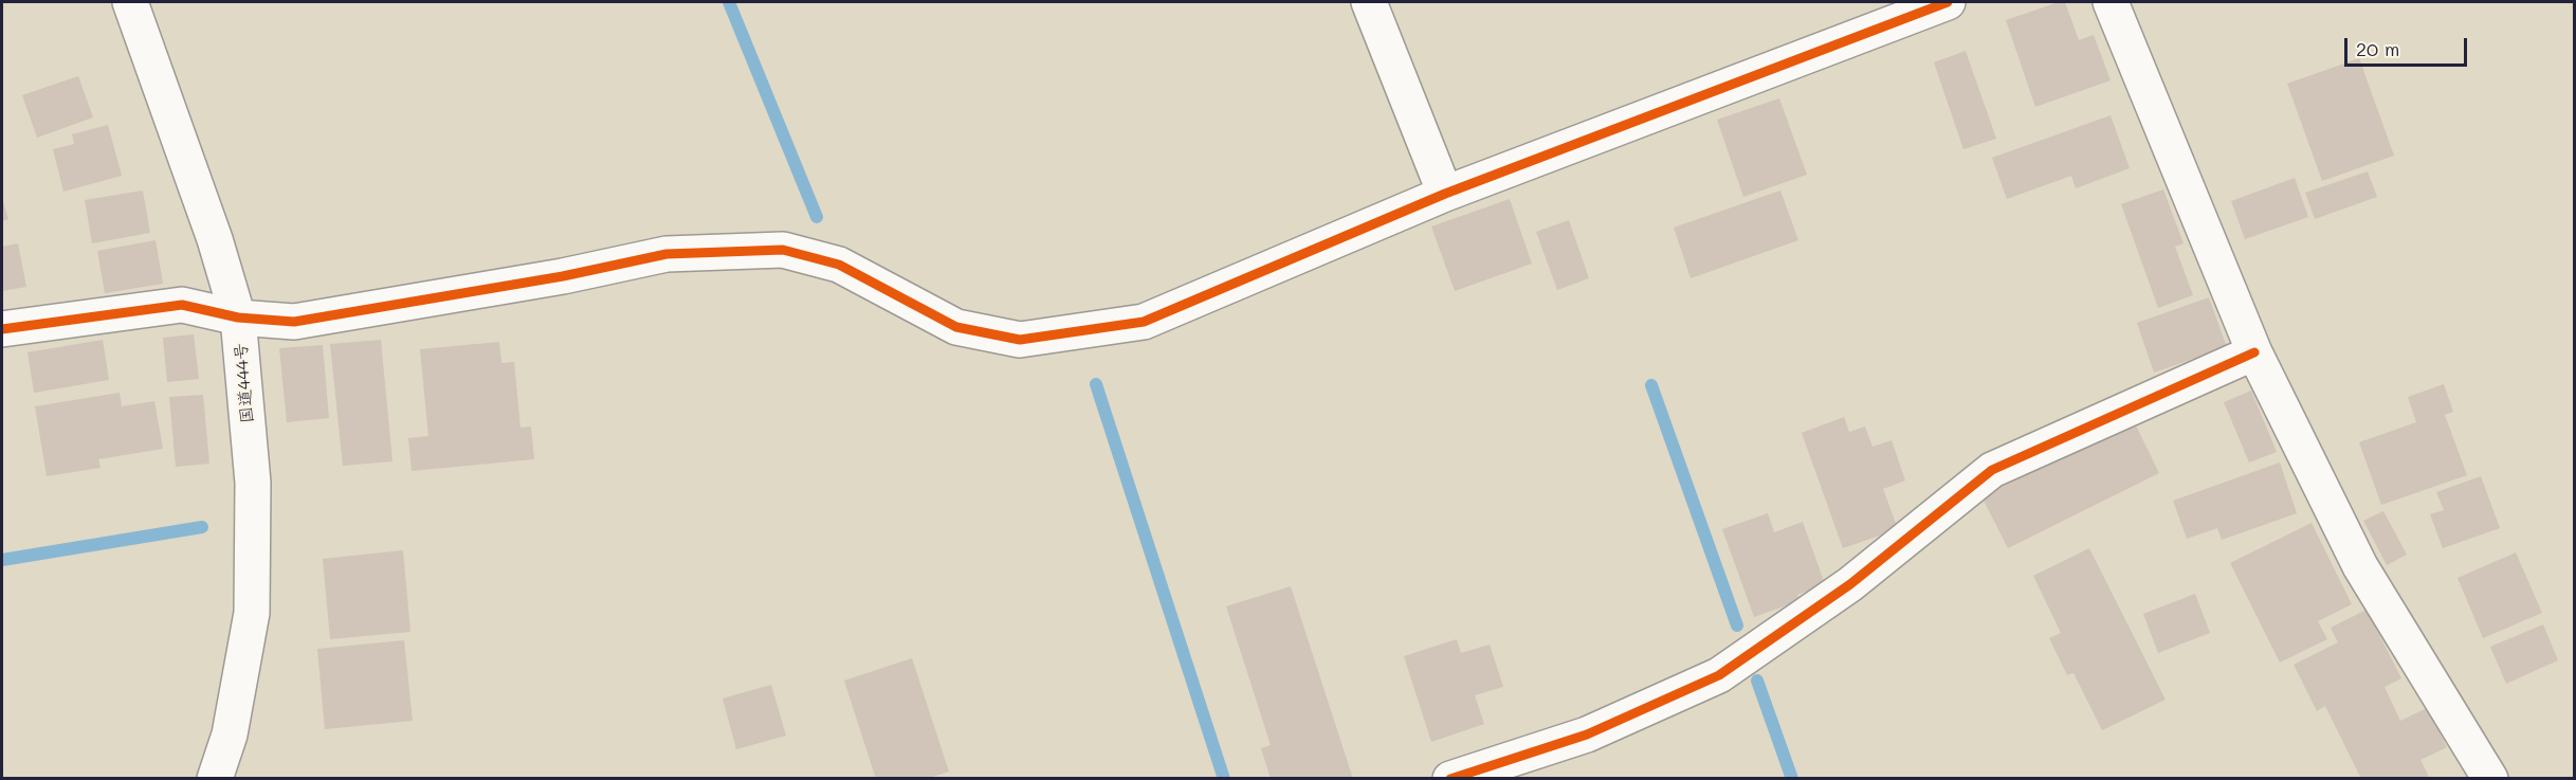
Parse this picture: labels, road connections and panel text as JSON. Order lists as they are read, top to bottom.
{
  "streets": {
    "main road": ["国道444号"]
  },
  "scale_bar": "20 m"
}
